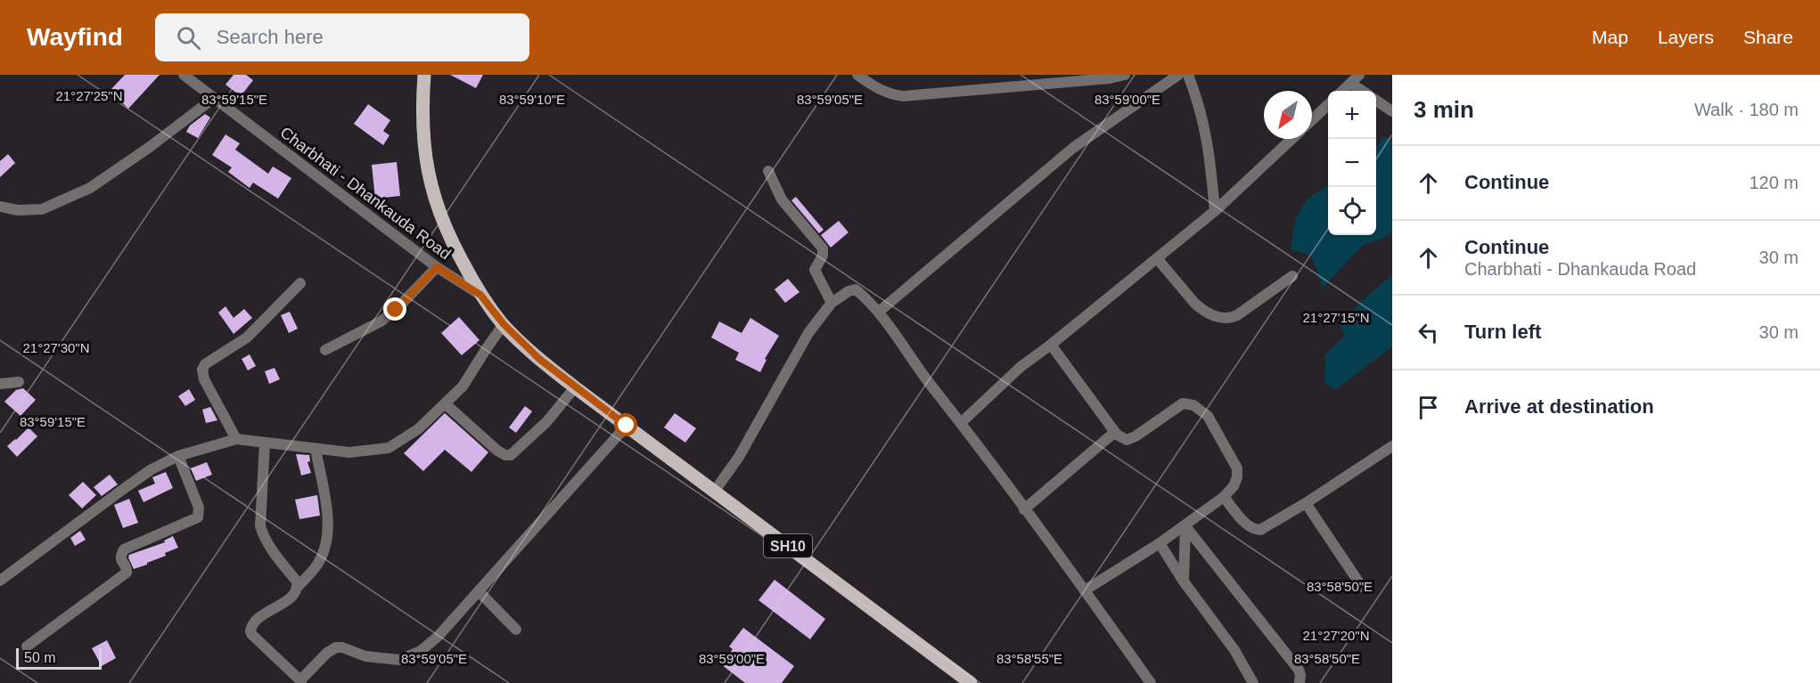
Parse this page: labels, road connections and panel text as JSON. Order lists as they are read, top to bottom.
{
  "streets": {
    "main road": ["SH10"],
    "street": ["Charbhati - Dhankauda Road"]
  },
  "crossings": [
    ["Charbhati - Dhankauda Road", "SH10"]
  ],
  "scale_bar": "50 m",
  "north": "bottom left",
  "page": {
    "header": "Wayfind",
    "search": "Search here",
    "nav": ["Map", "Layers", "Share"],
    "heading": ["3 min", "Walk · 180 m"],
    "map_buttons": ["+", "−"],
    "list": [
      ["Continue", "120 m"],
      ["Continue", "Charbhati - Dhankauda Road", "30 m"],
      ["Turn left", "30 m"],
      "Arrive at destination"
    ],
    "scale": "50 m"
  },
  "coordinates": [
    "21°27'25\"N",
    "83°59'15\"E",
    "83°59'10\"E",
    "83°59'05\"E",
    "83°59'00\"E",
    "21°27'15\"N",
    "21°27'30\"N",
    "83°58'50\"E",
    "21°27'20\"N",
    "83°58'55\"E"
  ]
}
